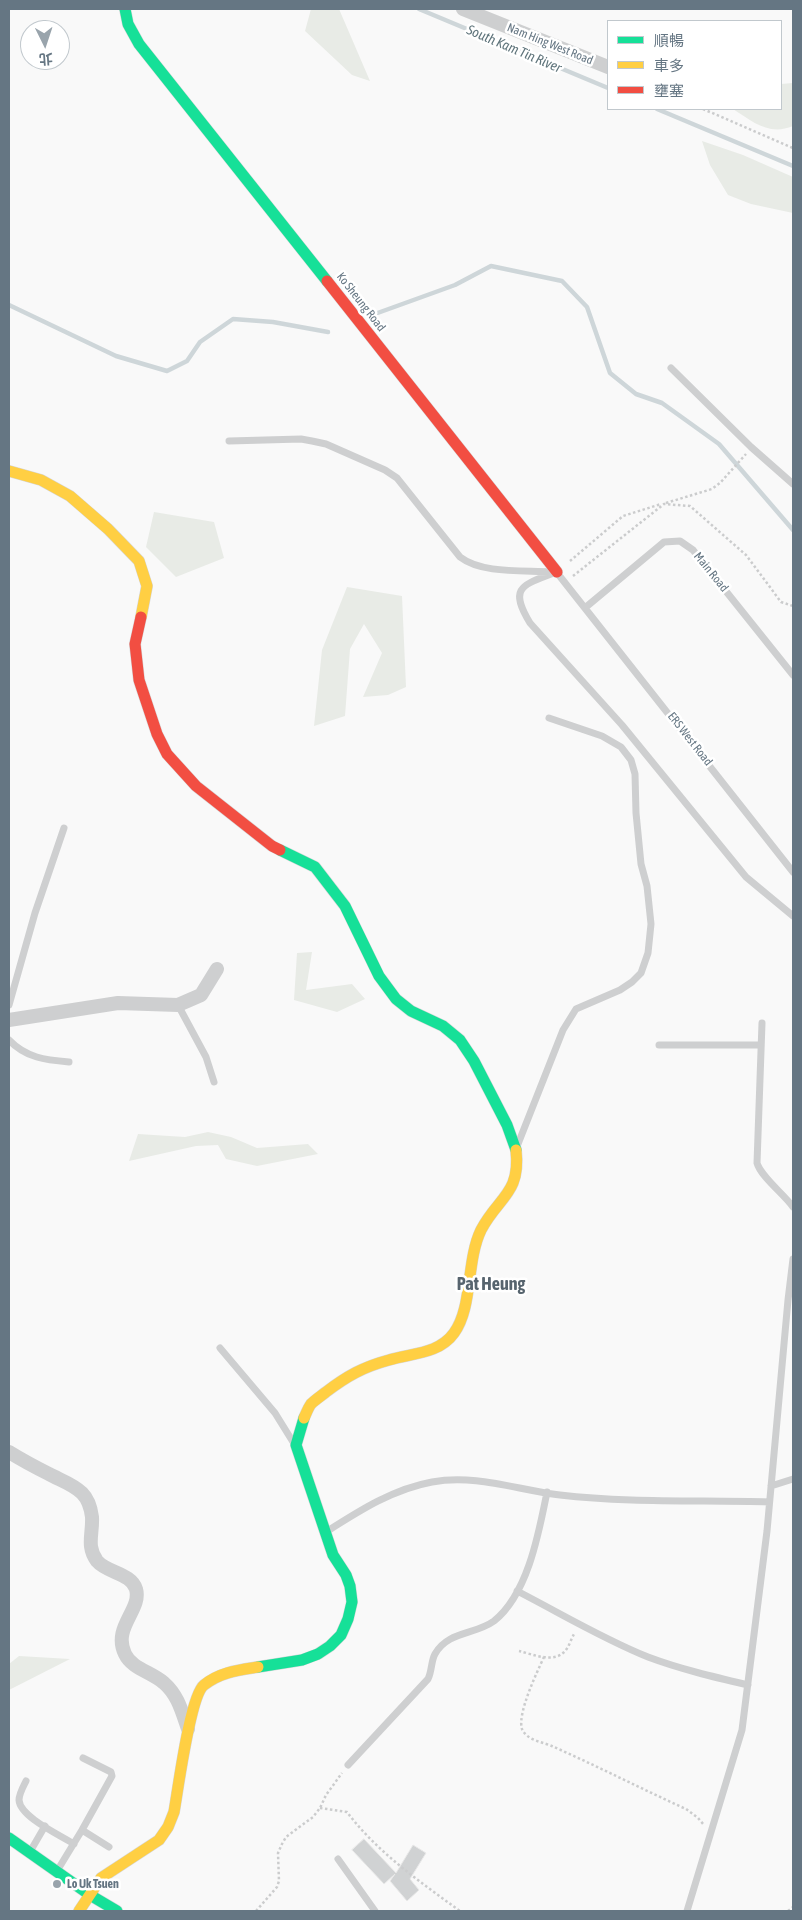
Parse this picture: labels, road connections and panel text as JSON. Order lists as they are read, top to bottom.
{
  "streets": {
    "street": ["Nam Hing West Road", "Ko Sheung Road"],
    "lane": ["Main Road", "ERS West Road"]
  },
  "crossings": [
    ["Ko Sheung Road", "Main Road"],
    ["Ko Sheung Road", "ERS West Road"],
    ["Main Road", "ERS West Road"]
  ],
  "districts": ["Pat Heung"],
  "water": ["South Kam Tin River"],
  "places": ["Lo Uk Tsuen"],
  "legend": ["順暢", "車多", "壅塞"],
  "north": "bottom"
}
